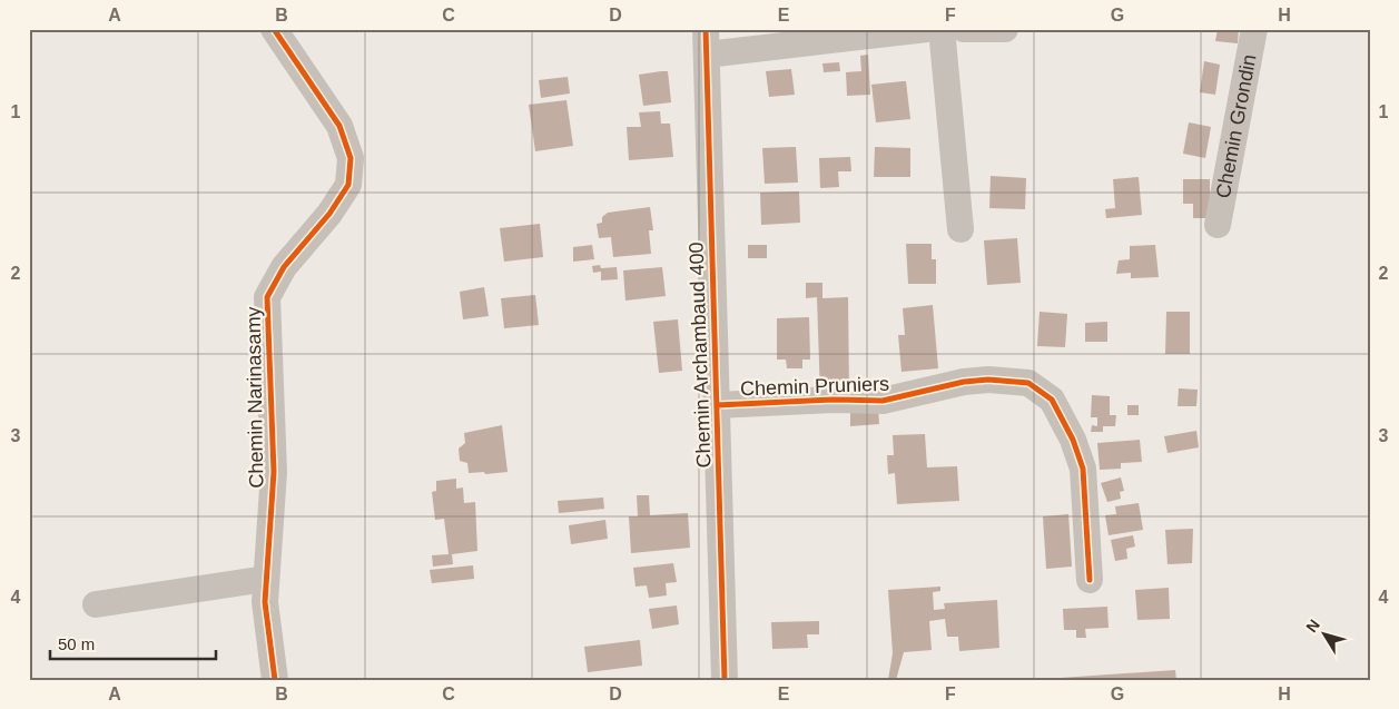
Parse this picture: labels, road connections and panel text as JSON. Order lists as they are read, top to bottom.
{
  "streets": {
    "street": [
      "Chemin Grondin",
      "Chemin Archambaud 400",
      "Chemin Pruniers",
      "Chemin Narinasamy"
    ]
  },
  "crossings": [
    ["Chemin Archambaud 400", "Chemin Pruniers"]
  ],
  "scale_bar": "50 m",
  "north": "top left",
  "grid": {
    "columns": [
      "A",
      "B",
      "C",
      "D",
      "E",
      "F",
      "G",
      "H"
    ],
    "rows": [
      "1",
      "2",
      "3",
      "4"
    ]
  }
}
